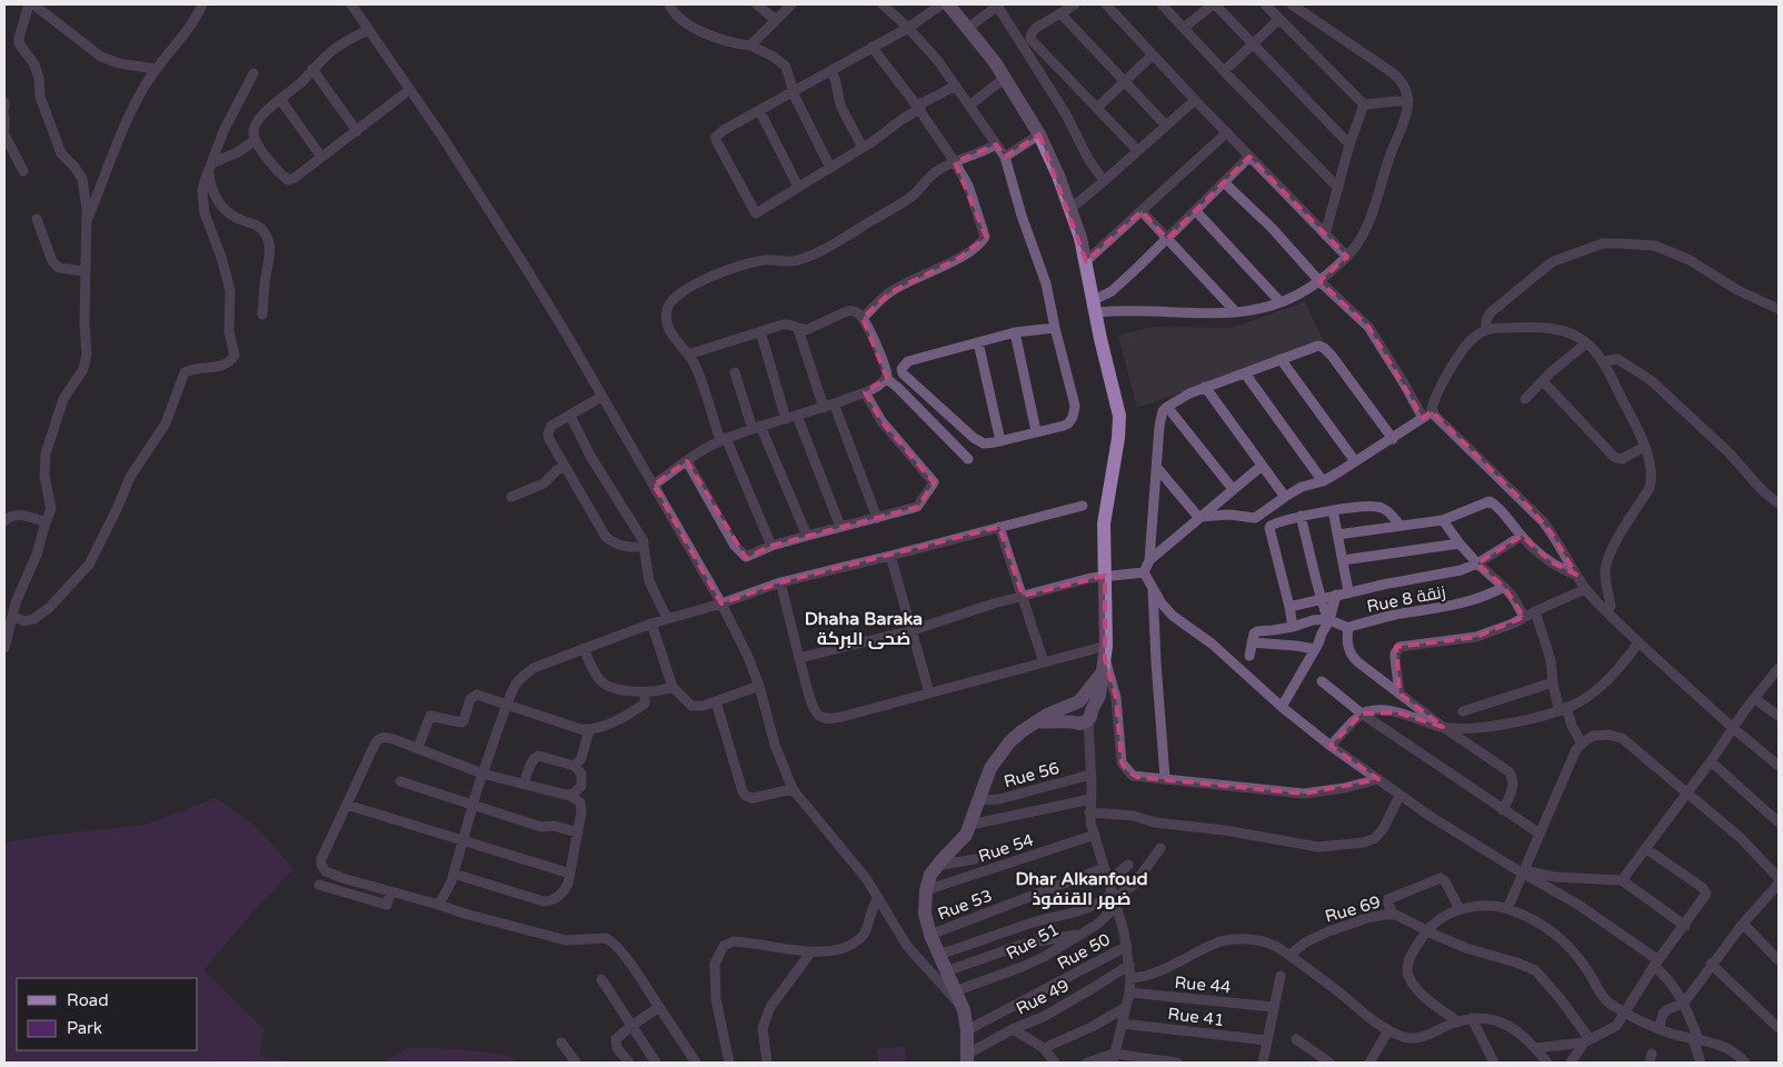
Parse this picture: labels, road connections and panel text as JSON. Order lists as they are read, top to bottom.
{
  "streets": {
    "street": [
      "Rue 8 زنقة",
      "Rue 56",
      "Rue 54",
      "Rue 53",
      "Rue 69",
      "Rue 51",
      "Rue 50",
      "Rue 44",
      "Rue 49",
      "Rue 41"
    ]
  },
  "districts": ["Dhaha Baraka ضحى البركة", "Dhar Alkanfoud ضهر القنفوذ"],
  "legend": ["Road", "Park"]
}
